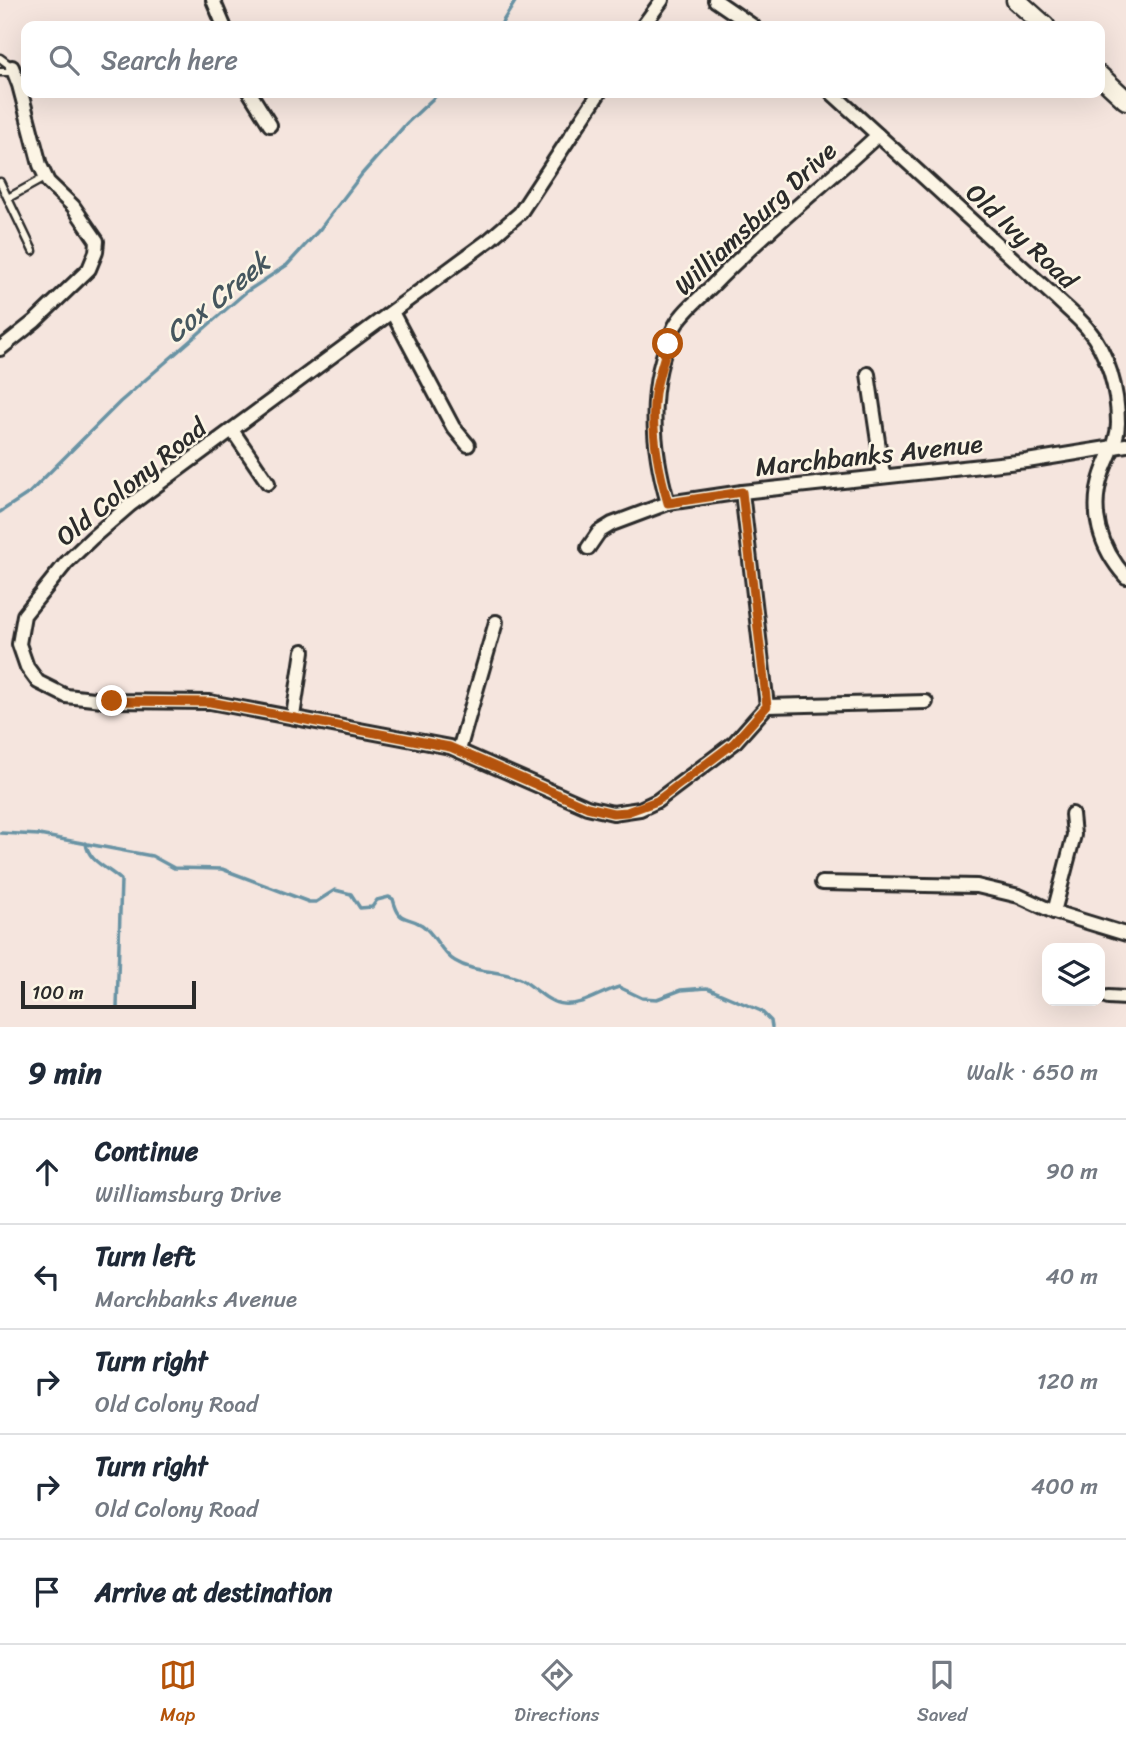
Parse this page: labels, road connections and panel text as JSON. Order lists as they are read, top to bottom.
{
  "streets": {
    "street": [
      "Williamsburg Drive",
      "Old Ivy Road",
      "Marchbanks Avenue",
      "Old Colony Road"
    ]
  },
  "crossings": [
    ["Williamsburg Drive", "Old Ivy Road"],
    ["Williamsburg Drive", "Marchbanks Avenue"],
    ["Old Ivy Road", "Marchbanks Avenue"]
  ],
  "water": ["Cox Creek"],
  "scale_bar": "100 m",
  "page": {
    "search": "Search here",
    "scale": "100 m",
    "heading": ["9 min", "Walk · 650 m"],
    "list": [
      ["Continue", "Williamsburg Drive", "90 m"],
      ["Turn left", "Marchbanks Avenue", "40 m"],
      ["Turn right", "Old Colony Road", "120 m"],
      ["Turn right", "Old Colony Road", "400 m"],
      "Arrive at destination"
    ],
    "nav": ["Map", "Directions", "Saved"]
  }
}
